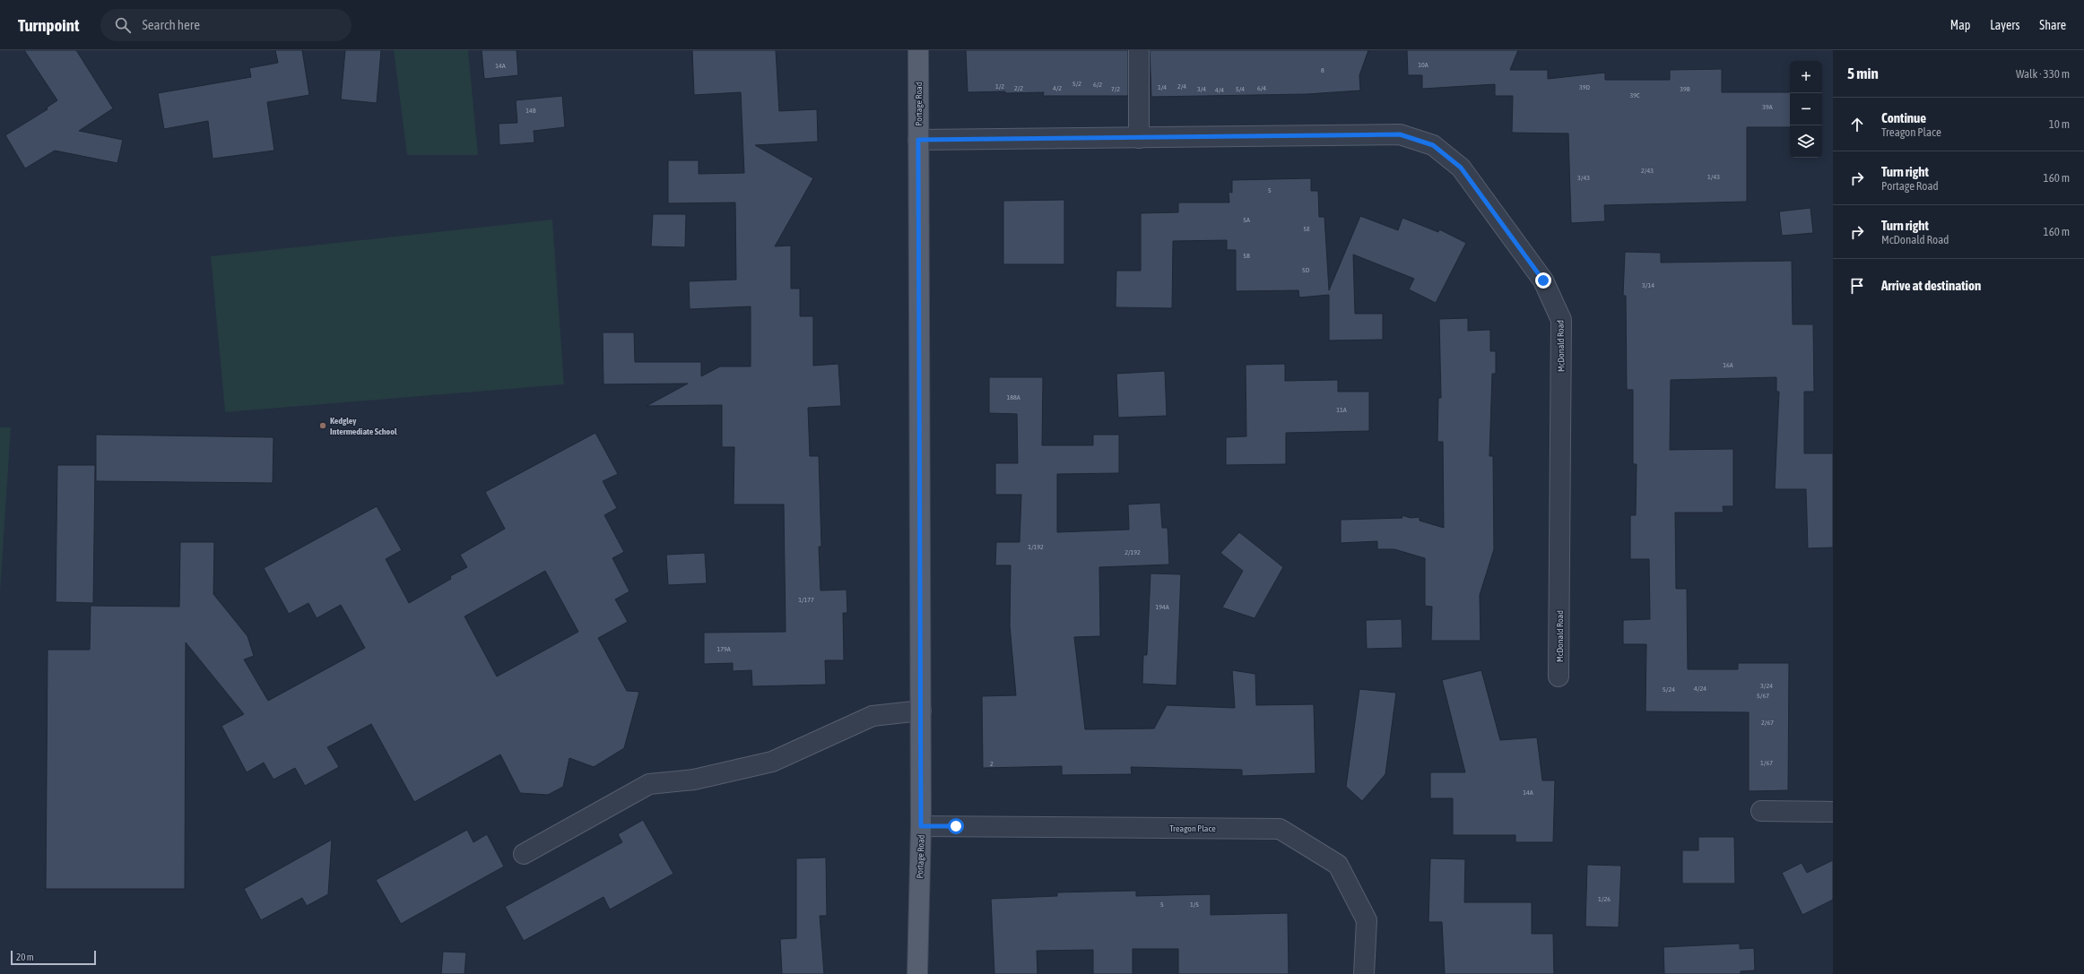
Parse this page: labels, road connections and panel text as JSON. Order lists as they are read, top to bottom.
{
  "streets": {
    "main road": ["Portage Road"],
    "street": ["McDonald Road", "Treagon Place"]
  },
  "crossings": [
    ["Portage Road", "McDonald Road"],
    ["Portage Road", "Treagon Place"]
  ],
  "places": ["Kedgley Intermediate School"],
  "house_numbers": [
    "10A",
    "14A",
    "8",
    "5/2",
    "6/2",
    "1/2",
    "2/4",
    "1/4",
    "39D",
    "2/2",
    "4/2",
    "6/4",
    "7/2",
    "3/4",
    "5/4",
    "39B",
    "4/4",
    "39C",
    "39A",
    "14B",
    "2/43",
    "1/43",
    "3/43",
    "5",
    "5A",
    "5E",
    "5B",
    "5D",
    "3/14",
    "16A",
    "188A",
    "11A",
    "1/192",
    "2/192",
    "1/177",
    "194A",
    "179A",
    "3/24",
    "4/24",
    "5/24",
    "5/67",
    "2/67",
    "1/67",
    "2",
    "14A",
    "1/26",
    "5",
    "1/5"
  ],
  "scale_bar": "20 m",
  "page": {
    "header": "Turnpoint",
    "search": "Search here",
    "nav": ["Map", "Layers", "Share"],
    "heading": ["5 min", "Walk · 330 m"],
    "map_buttons": ["+", "−"],
    "list": [
      ["Continue", "Treagon Place", "10 m"],
      ["Turn right", "Portage Road", "160 m"],
      ["Turn right", "McDonald Road", "160 m"],
      "Arrive at destination"
    ],
    "scale": "20 m"
  }
}
